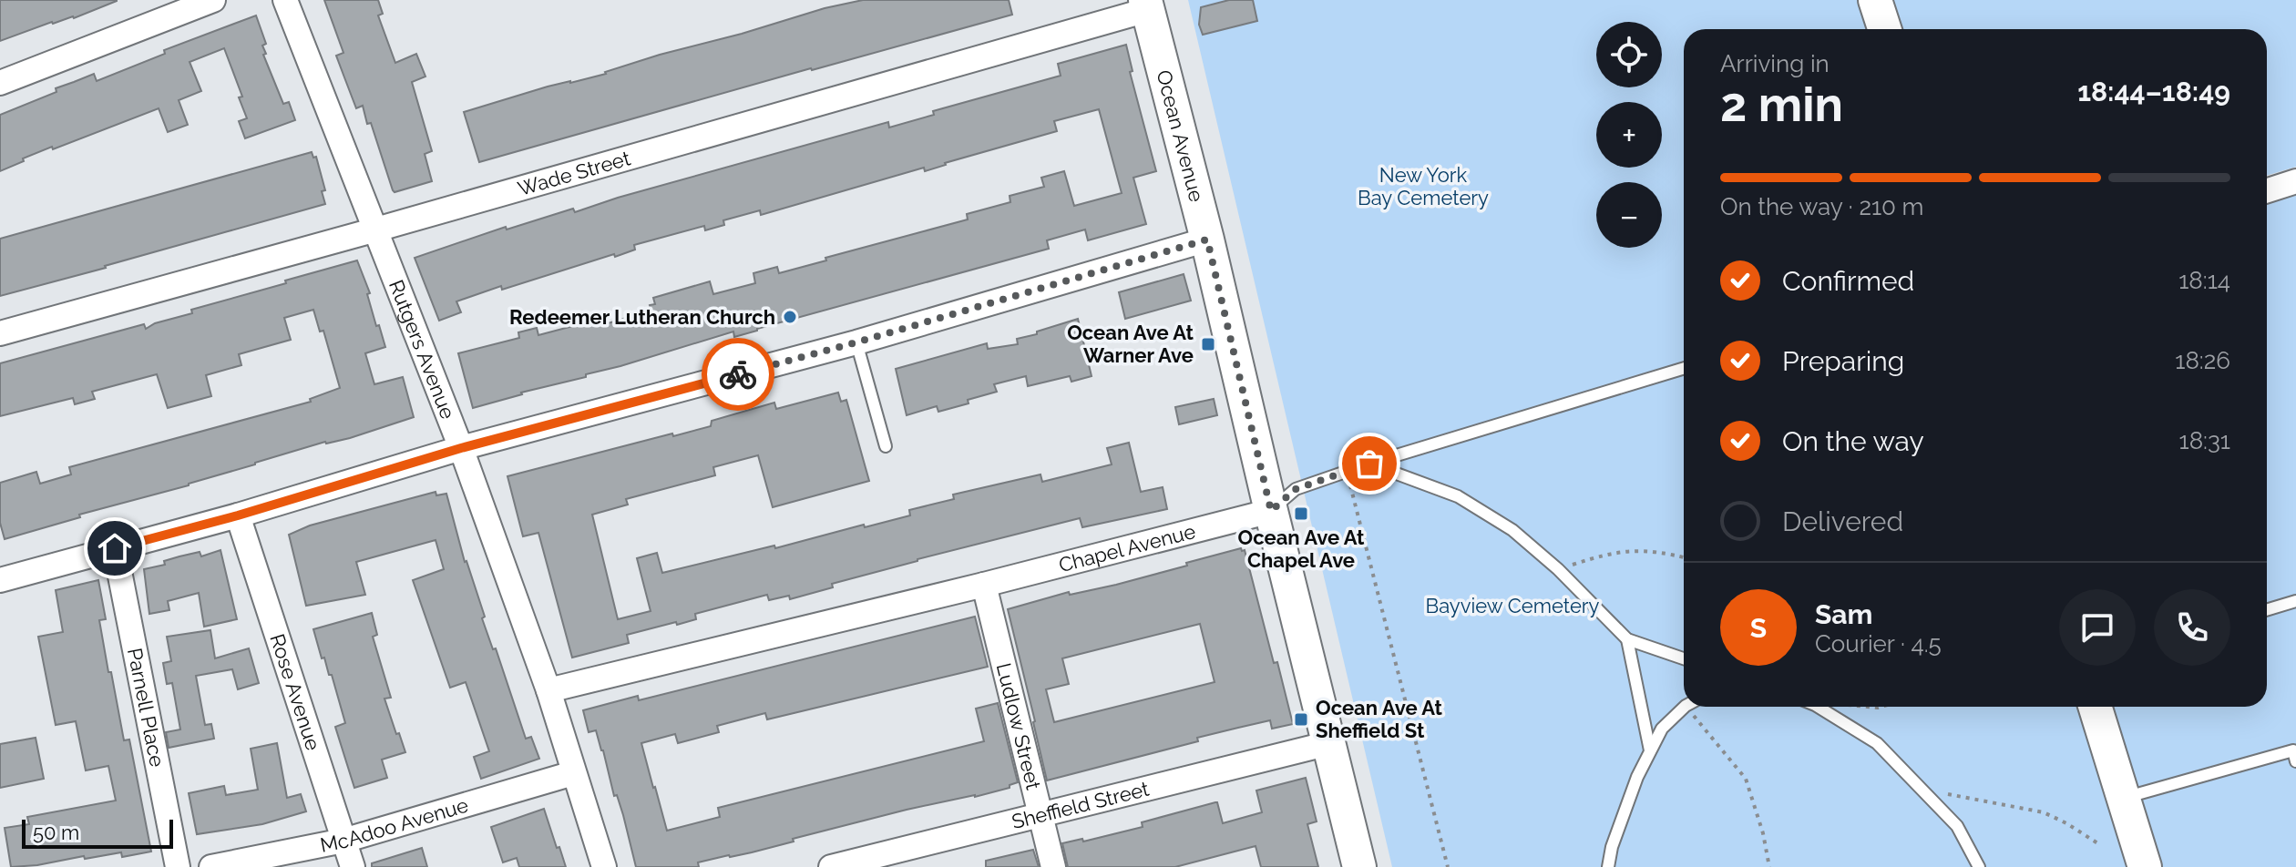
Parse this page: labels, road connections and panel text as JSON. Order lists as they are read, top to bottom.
{
  "streets": {
    "street": [
      "Ocean Avenue",
      "Wade Street",
      "Rutgers Avenue",
      "Chapel Avenue",
      "Rose Avenue",
      "Parnell Place",
      "Ludlow Street",
      "Sheffield Street",
      "McAdoo Avenue"
    ]
  },
  "crossings": [
    ["Ocean Avenue", "Wade Street"],
    ["Ocean Avenue", "Chapel Avenue"],
    ["Ocean Avenue", "Sheffield Street"],
    ["Wade Street", "Rutgers Avenue"],
    ["Rutgers Avenue", "Chapel Avenue"],
    ["Rutgers Avenue", "McAdoo Avenue"],
    ["Chapel Avenue", "Ludlow Street"],
    ["Rose Avenue", "McAdoo Avenue"],
    ["Ludlow Street", "Sheffield Street"]
  ],
  "parks": ["New York Bay Cemetery", "Bayview Cemetery"],
  "places": {
    "other": ["Redeemer Lutheran Church"],
    "transit": ["Ocean Ave At Warner Ave", "Ocean Ave At Chapel Ave", "Ocean Ave At Sheffield St"]
  },
  "scale_bar": "50 m",
  "page": {
    "map_buttons": ["+", "−"],
    "heading": ["2 min", "Arriving in", "18:44–18:49"],
    "panel": ["Sam", "Courier · 4.5"],
    "bar": "On the way · 210 m",
    "list": [
      ["Confirmed", "18:14"],
      ["Preparing", "18:26"],
      ["On the way", "18:31"],
      "Delivered"
    ],
    "round": "S",
    "scale": "50 m"
  }
}
